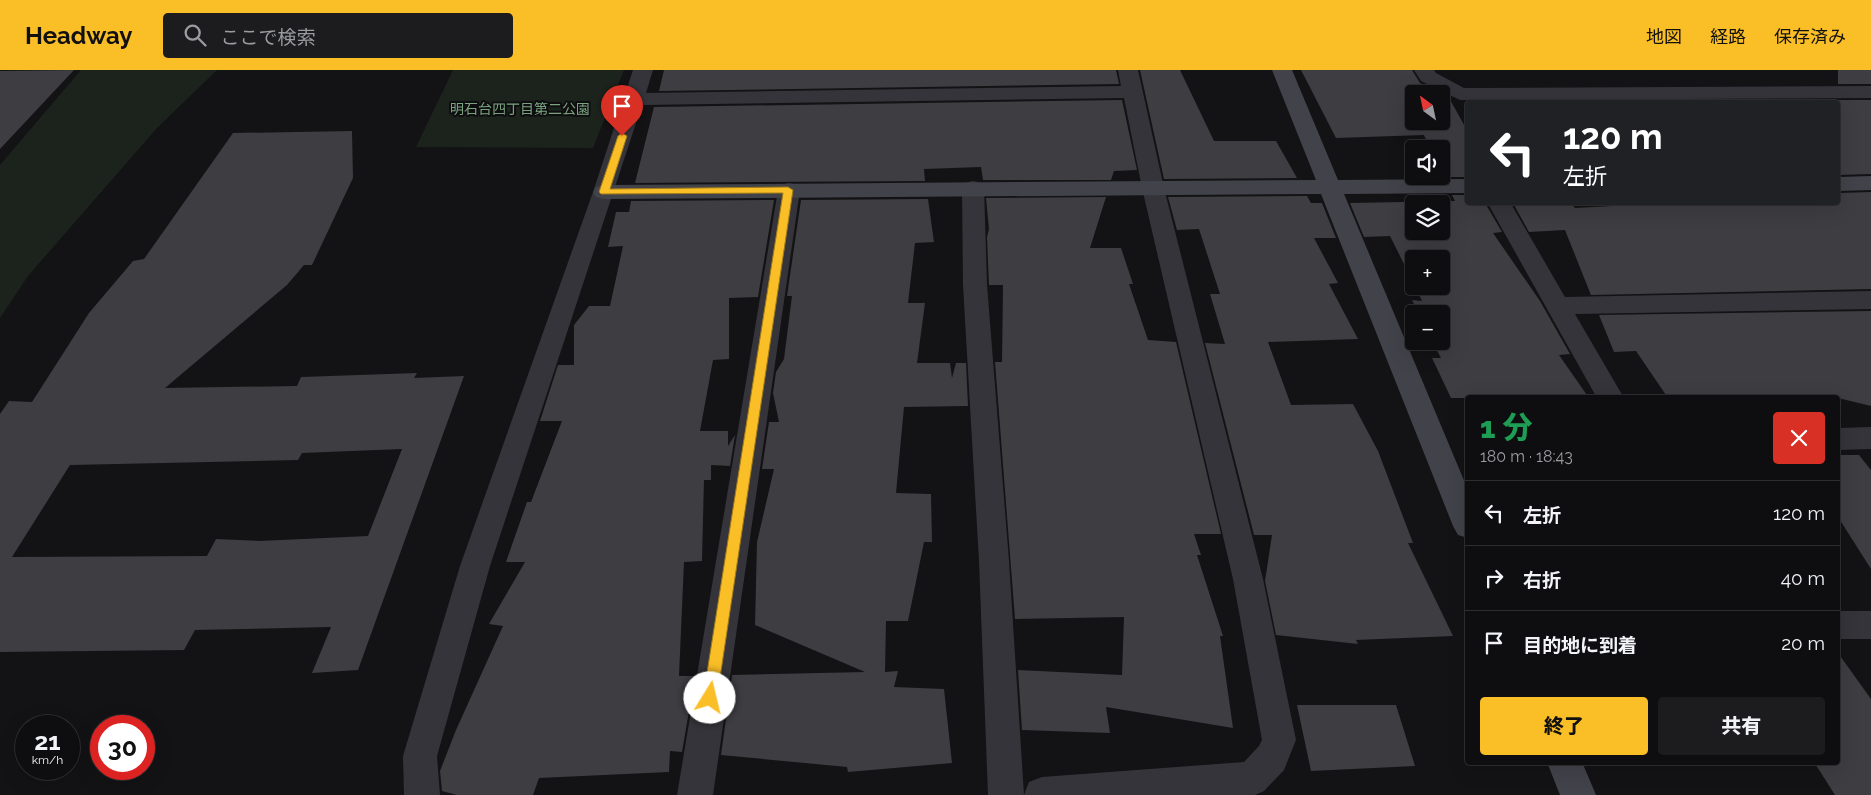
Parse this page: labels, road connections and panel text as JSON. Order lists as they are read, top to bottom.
{
  "parks": ["明石台四丁目第二公園"],
  "north": "top left",
  "page": {
    "header": "Headway",
    "search": "ここで検索",
    "nav": ["地図", "経路", "保存済み"],
    "map_buttons": ["+", "−"],
    "turn": ["120 m", "左折"],
    "heading": ["1 分", "180 m · 18:43"],
    "list": [
      {
        "name": "左折",
        "value": "120 m"
      },
      {
        "name": "右折",
        "value": "40 m"
      },
      {
        "name": "目的地に到着",
        "value": "20 m"
      }
    ],
    "buttons": ["終了", "共有"],
    "speed": "21 km/h",
    "limit": "30"
  }
}
